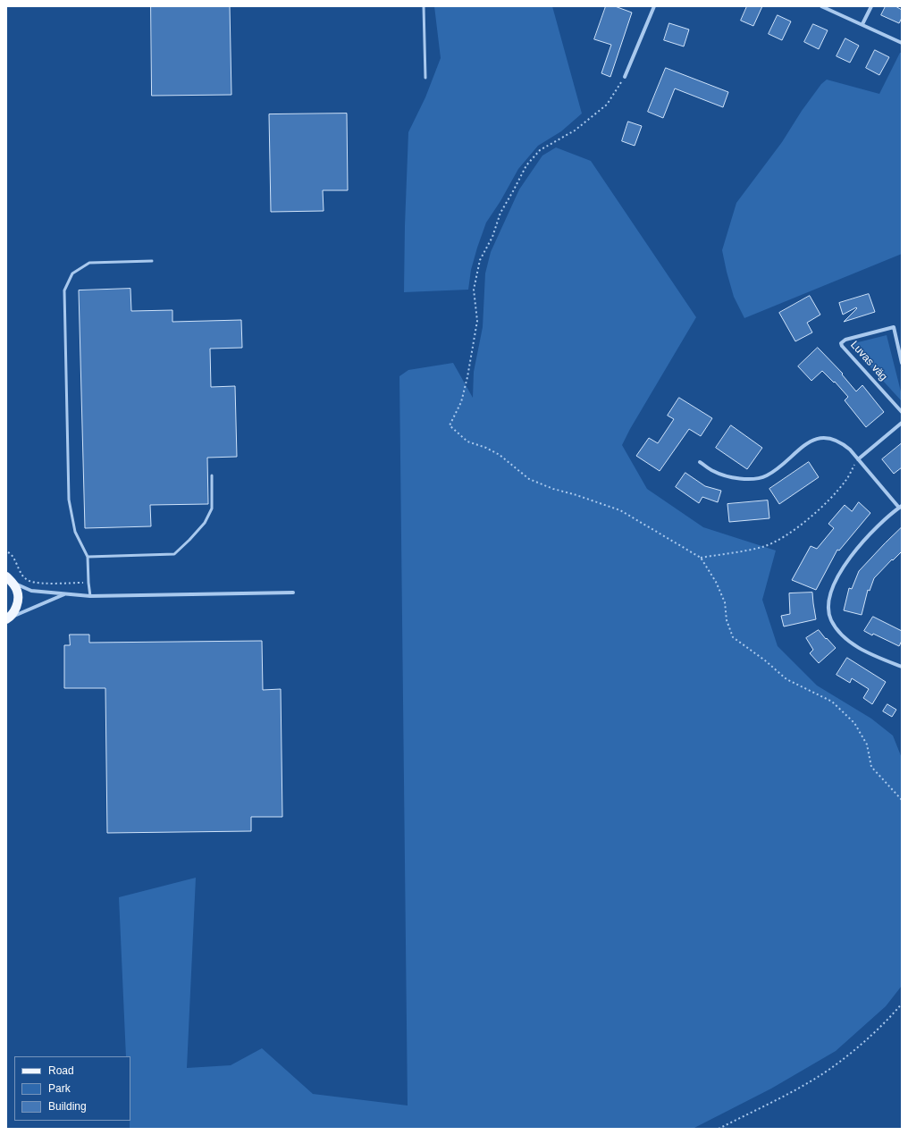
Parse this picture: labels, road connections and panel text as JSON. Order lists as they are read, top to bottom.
{
  "streets": {
    "street": ["Luvas väg"]
  },
  "legend": ["Road", "Park", "Building"]
}
